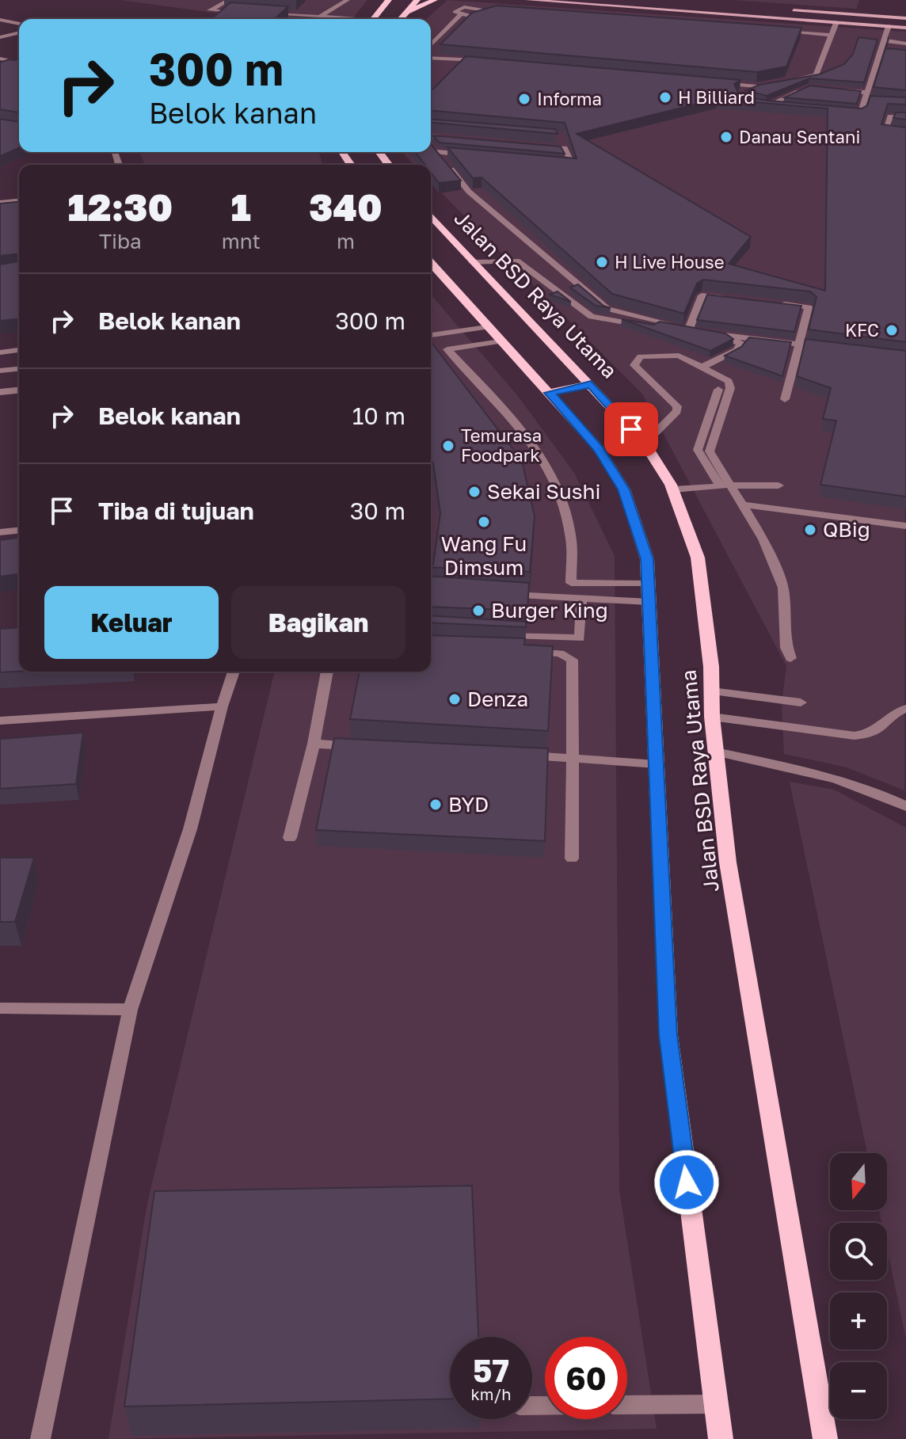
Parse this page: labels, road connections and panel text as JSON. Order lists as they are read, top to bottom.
{
  "streets": {
    "main road": ["Jalan BSD Raya Utama"]
  },
  "places": [
    "H Billiard",
    "Informa",
    "Danau Sentani",
    "H Live House",
    "KFC",
    "Temurasa Foodpark",
    "Sekai Sushi",
    "Wang Fu Dimsum",
    "QBig",
    "Burger King",
    "Denza",
    "BYD"
  ],
  "north": "bottom",
  "page": {
    "turn": ["300 m", "Belok kanan"],
    "eta": [
      "12:30",
      "Tiba",
      "1",
      "mnt",
      "340",
      "m"
    ],
    "list": [
      {
        "name": "Belok kanan",
        "value": "300 m"
      },
      {
        "name": "Belok kanan",
        "value": "10 m"
      },
      {
        "name": "Tiba di tujuan",
        "value": "30 m"
      }
    ],
    "buttons": ["Keluar", "Bagikan"],
    "map_buttons": ["+", "−"],
    "speed": "57 km/h",
    "limit": "60"
  }
}
